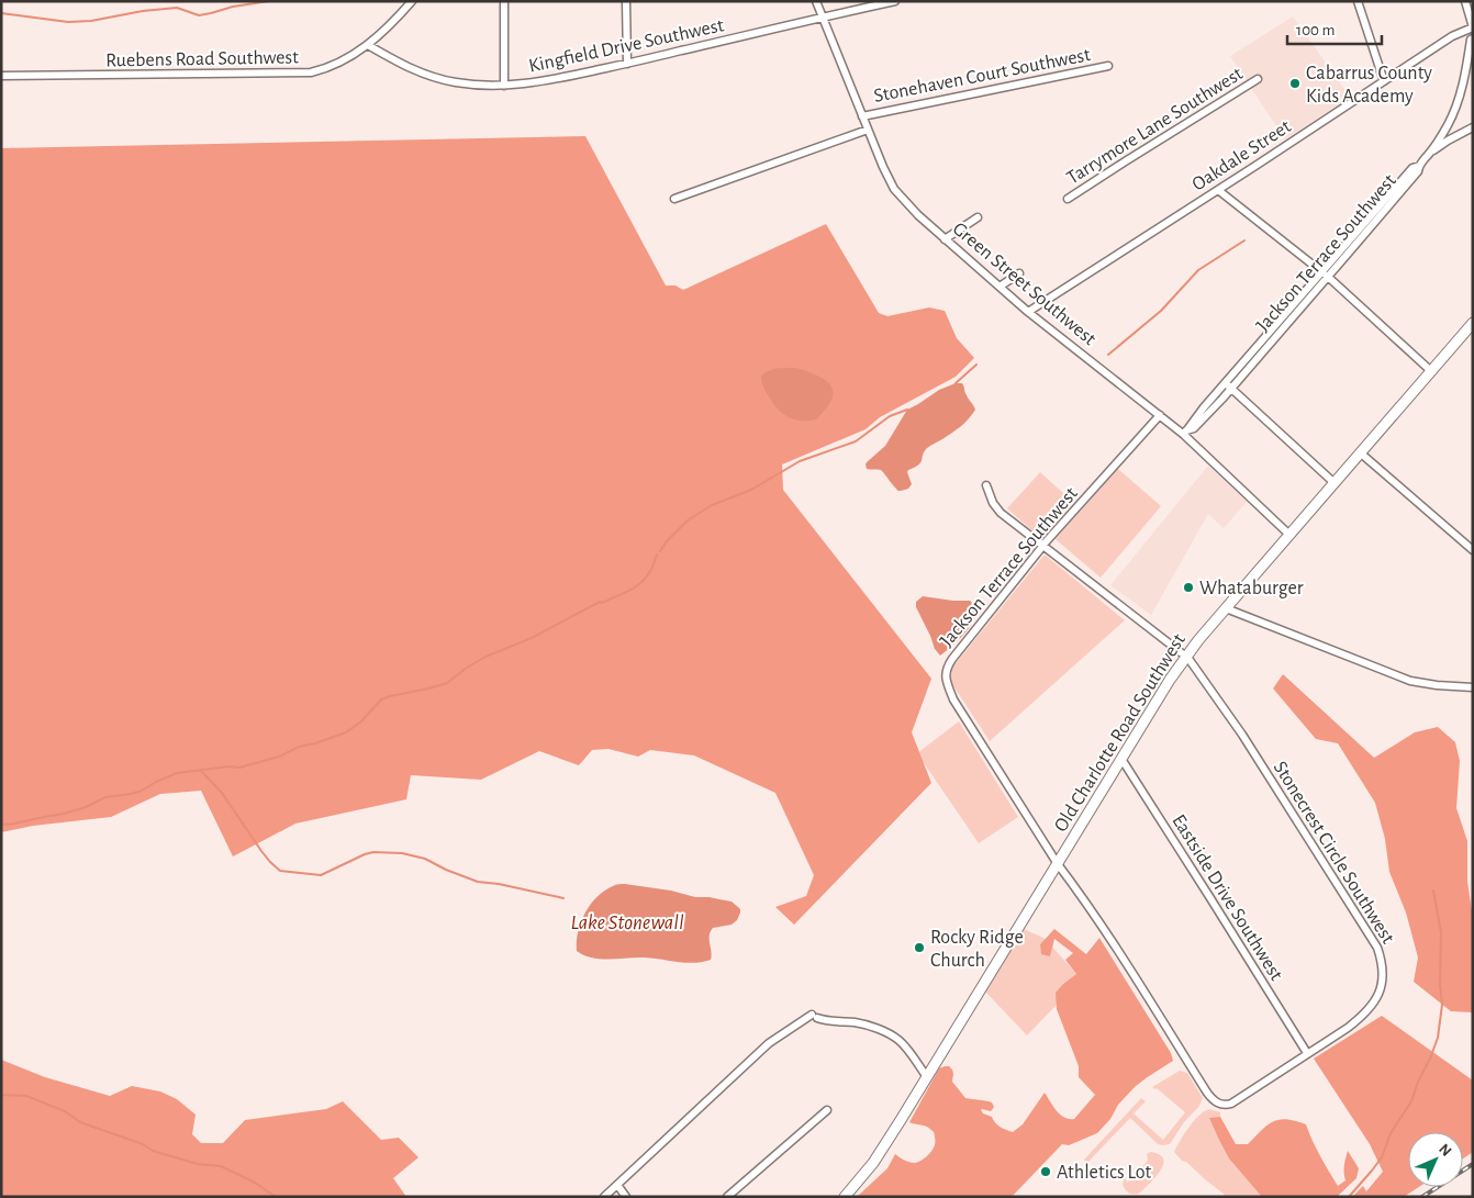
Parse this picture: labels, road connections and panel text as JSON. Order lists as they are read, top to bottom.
{
  "streets": {
    "main road": ["Old Charlotte Road Southwest"],
    "street": [
      "Kingfield Drive Southwest",
      "Ruebens Road Southwest",
      "Stonehaven Court Southwest",
      "Tarrymore Lane Southwest",
      "Oakdale Street",
      "Jackson Terrace Southwest",
      "Green Street Southwest",
      "Stonecrest Circle Southwest",
      "Eastside Drive Southwest"
    ]
  },
  "crossings": [
    ["Kingfield Drive Southwest", "Ruebens Road Southwest"],
    ["Kingfield Drive Southwest", "Green Street Southwest"],
    ["Stonehaven Court Southwest", "Green Street Southwest"],
    ["Oakdale Street", "Green Street Southwest"],
    ["Jackson Terrace Southwest", "Green Street Southwest"],
    ["Jackson Terrace Southwest", "Old Charlotte Road Southwest"],
    ["Jackson Terrace Southwest", "Stonecrest Circle Southwest"],
    ["Green Street Southwest", "Old Charlotte Road Southwest"],
    ["Old Charlotte Road Southwest", "Stonecrest Circle Southwest"],
    ["Old Charlotte Road Southwest", "Eastside Drive Southwest"],
    ["Stonecrest Circle Southwest", "Eastside Drive Southwest"]
  ],
  "water": ["Lake Stonewall"],
  "places": [
    "Cabarrus County Kids Academy",
    "Whataburger",
    "Rocky Ridge Church",
    "Athletics Lot"
  ],
  "scale_bar": "100 m",
  "north": "top right"
}
